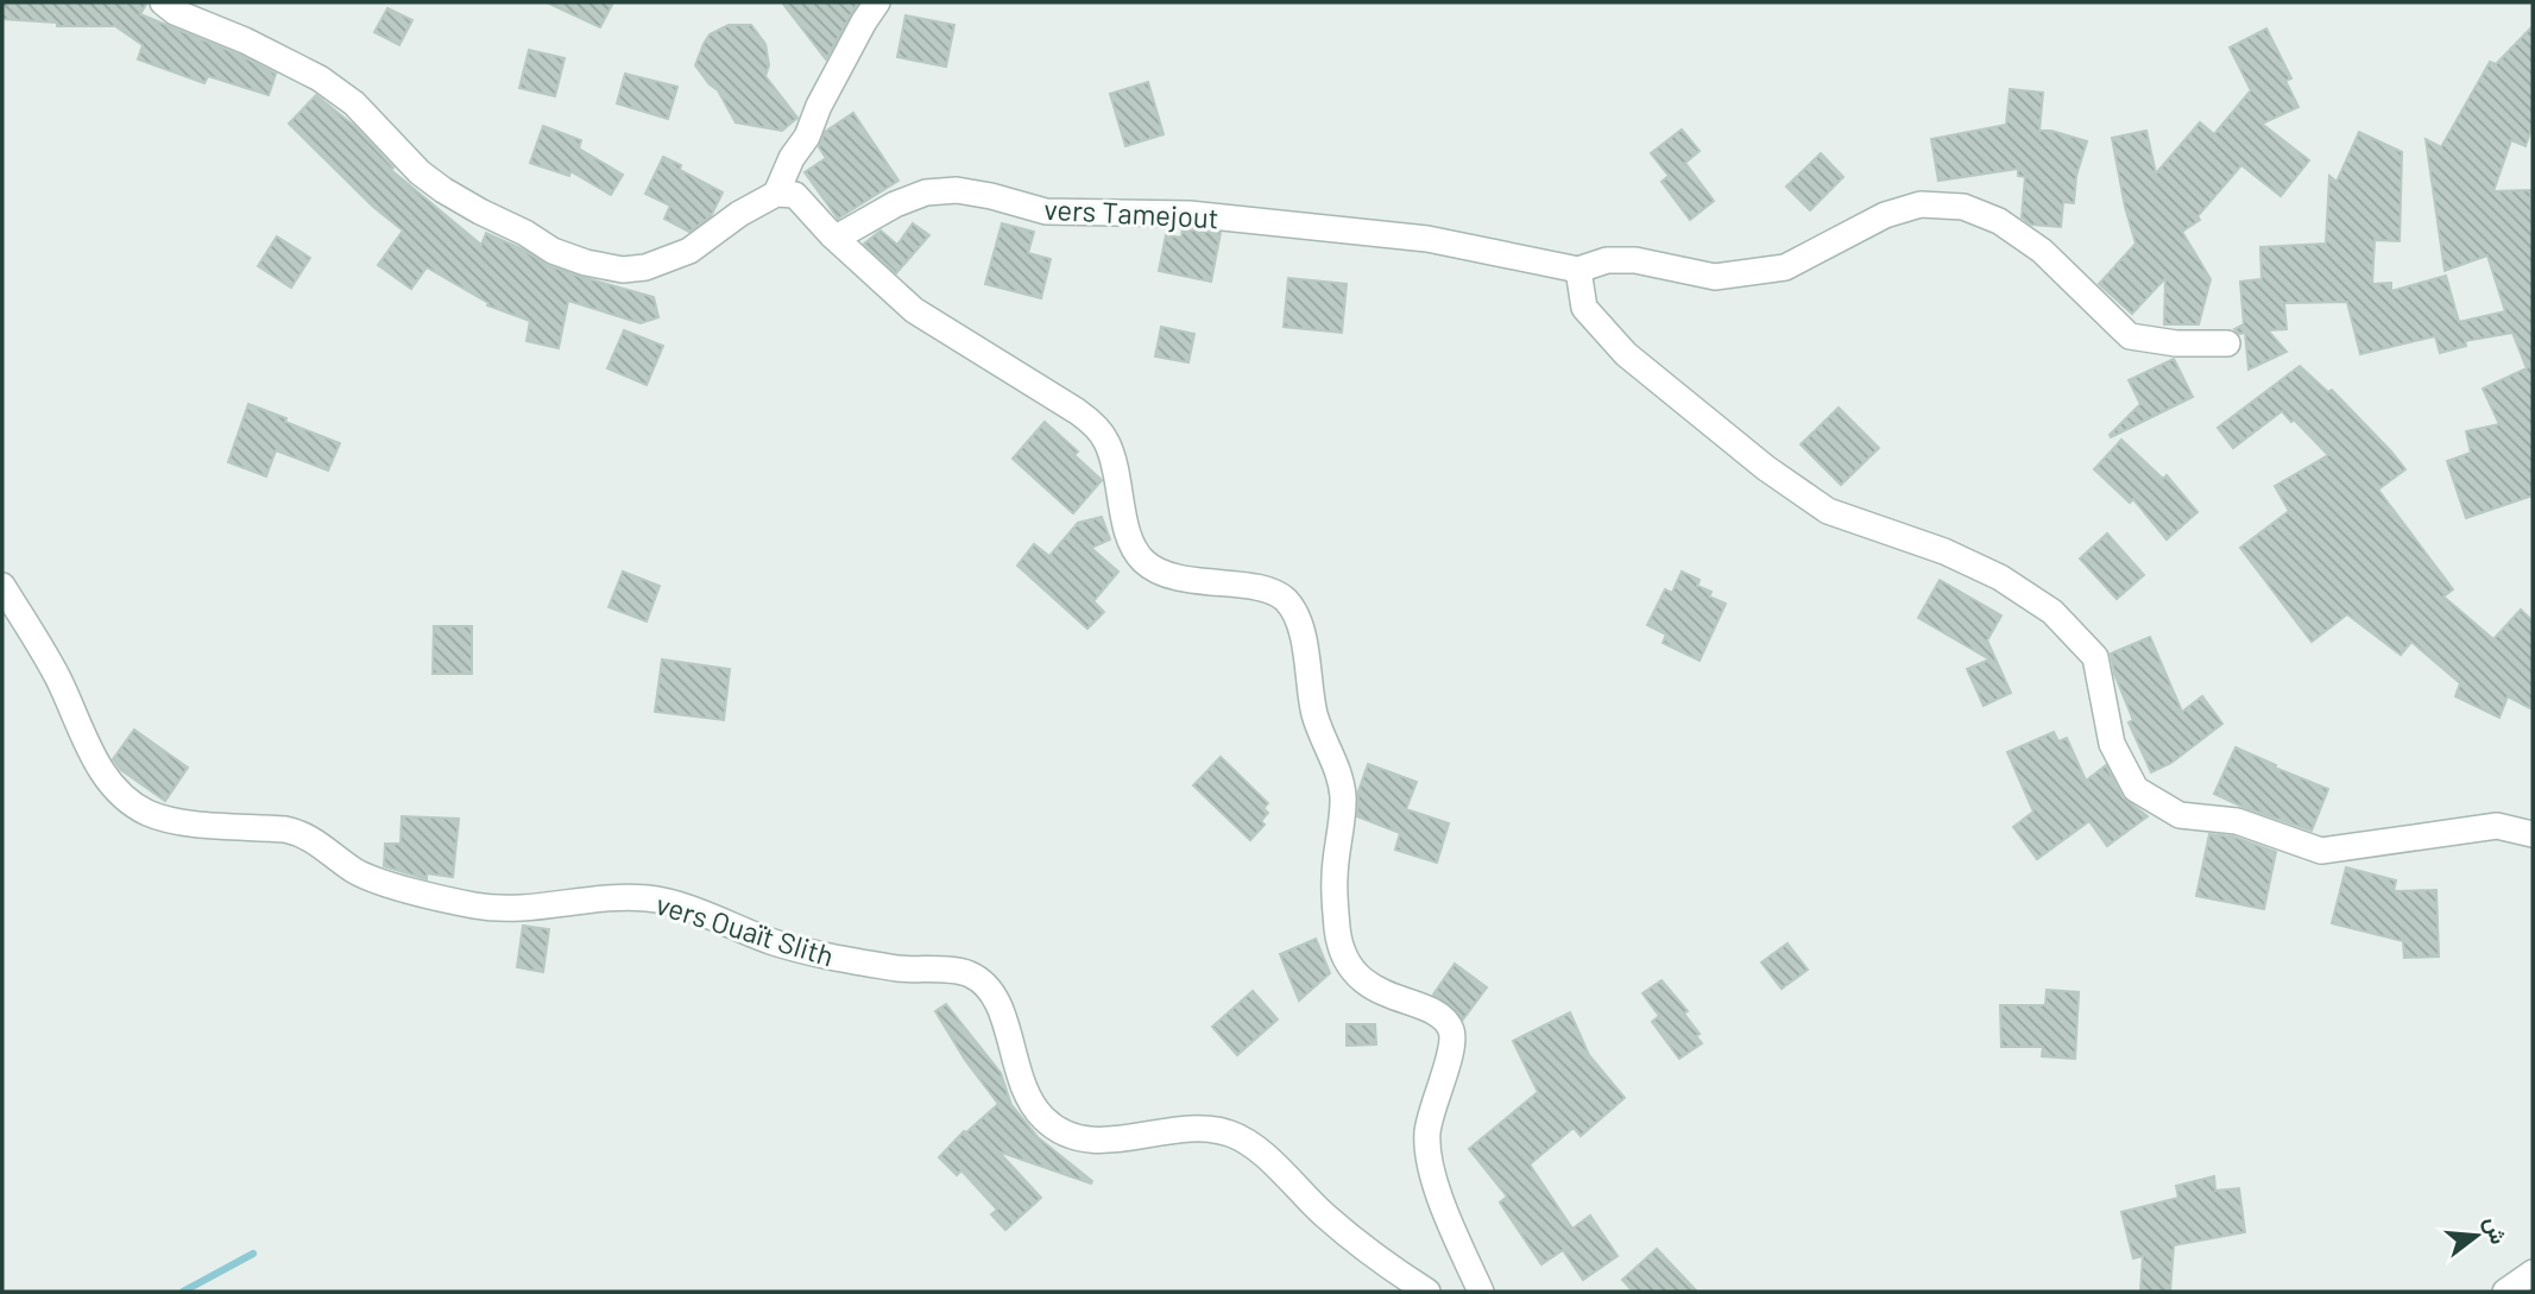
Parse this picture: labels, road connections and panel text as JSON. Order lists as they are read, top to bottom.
{
  "streets": {
    "street": ["vers Tamejout", "vers Ouaït Slith"]
  },
  "north": "right"
}
